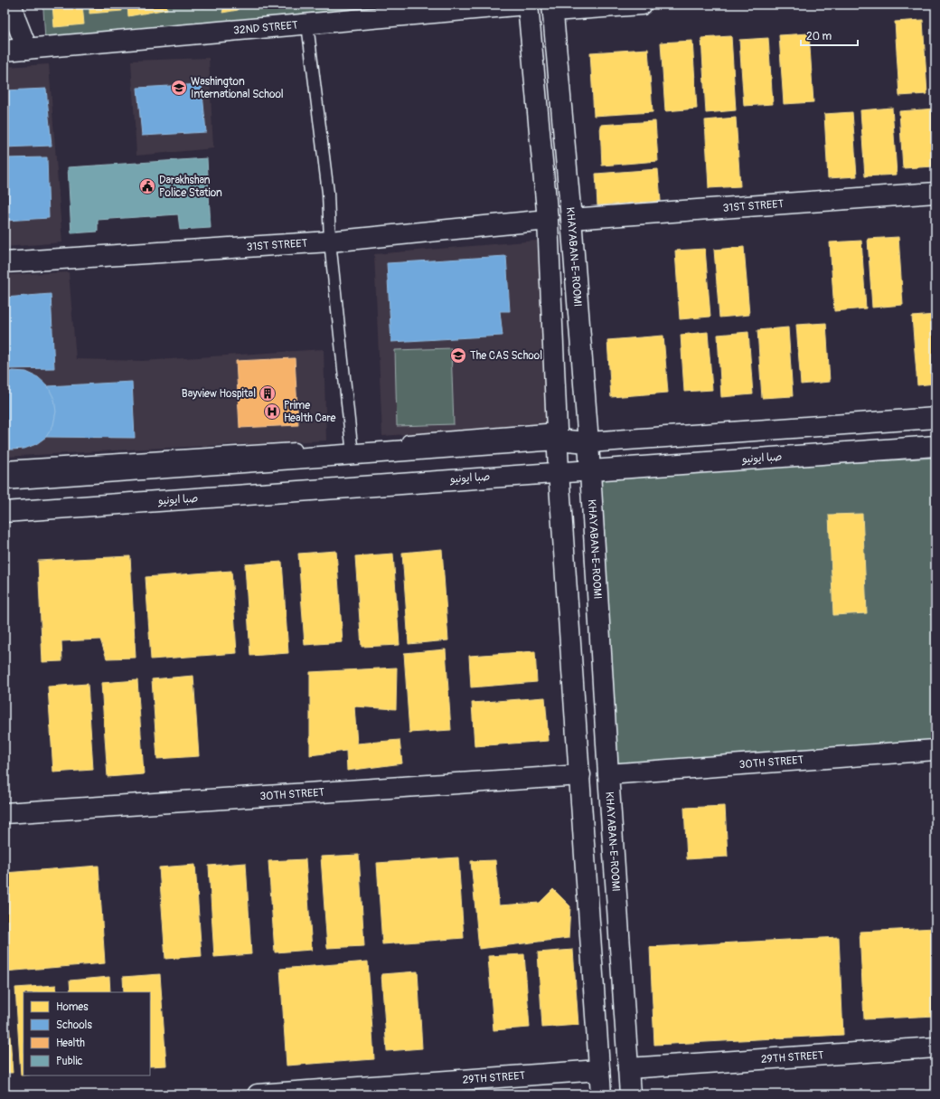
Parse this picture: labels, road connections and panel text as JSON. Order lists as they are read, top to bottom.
{
  "streets": {
    "street": [
      "32ND STREET",
      "31ST STREET",
      "KHAYABAN-E-ROOMI",
      "صبا ایونیو",
      "30TH STREET",
      "29TH STREET"
    ]
  },
  "crossings": [
    ["31ST STREET", "KHAYABAN-E-ROOMI"],
    ["KHAYABAN-E-ROOMI", "صبا ایونیو"],
    ["KHAYABAN-E-ROOMI", "30TH STREET"],
    ["KHAYABAN-E-ROOMI", "29TH STREET"]
  ],
  "places": {
    "school or university": ["Washington International School", "The CAS School"],
    "public building": ["Darakhshan Police Station"],
    "building": ["Bayview Hospital"],
    "hospital": ["Prime Health Care"]
  },
  "legend": [
    "Homes",
    "Schools",
    "Health",
    "Public"
  ],
  "scale_bar": "20 m"
}
